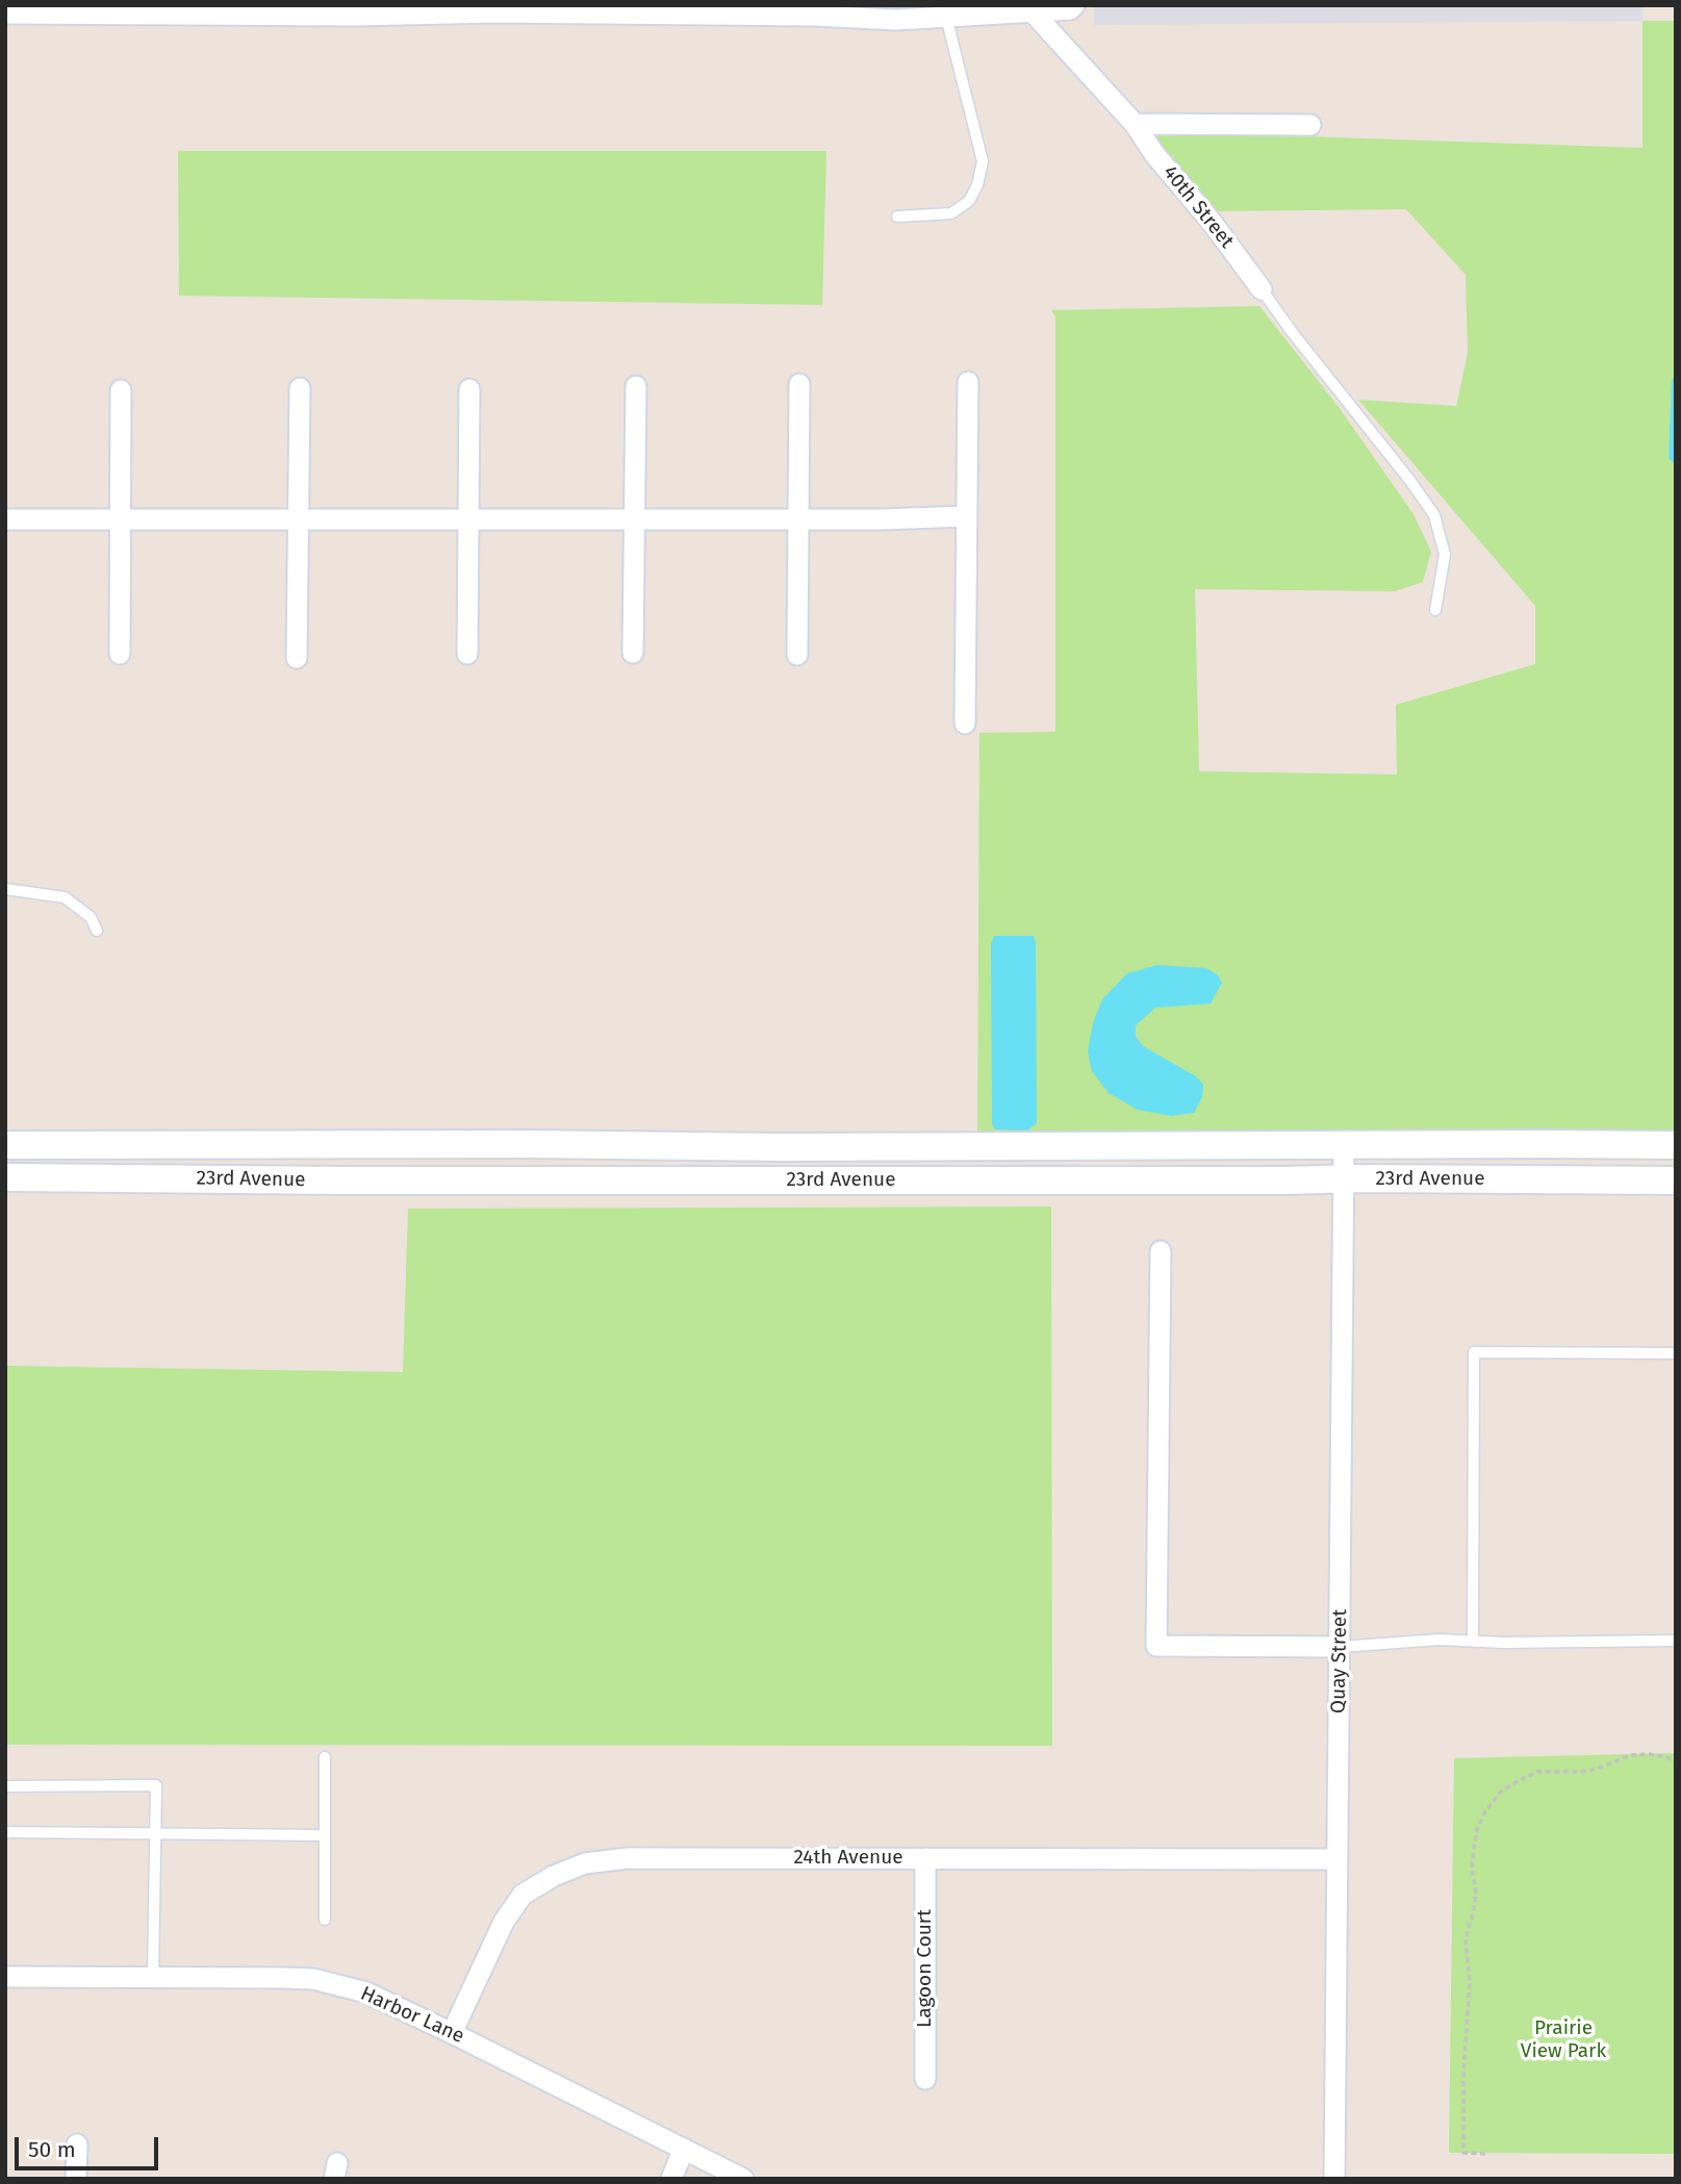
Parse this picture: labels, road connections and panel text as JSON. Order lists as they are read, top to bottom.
{
  "streets": {
    "main road": ["23rd Avenue"],
    "street": [
      "40th Street",
      "Quay Street",
      "24th Avenue",
      "Lagoon Court",
      "Harbor Lane"
    ]
  },
  "crossings": [
    ["23rd Avenue", "Quay Street"],
    ["Quay Street", "24th Avenue"],
    ["24th Avenue", "Lagoon Court"],
    ["24th Avenue", "Harbor Lane"]
  ],
  "parks": ["Prairie View Park"],
  "scale_bar": "50 m"
}
